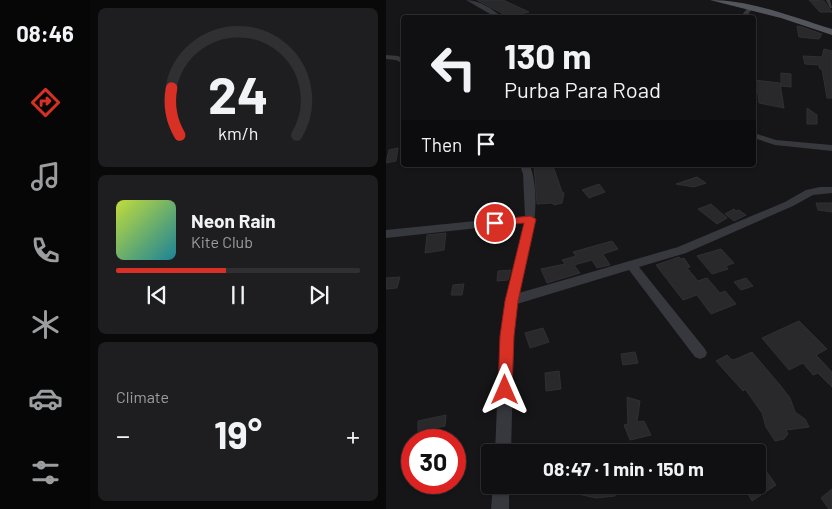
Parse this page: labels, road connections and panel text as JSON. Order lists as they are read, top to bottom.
{
  "page": {
    "tabs": "08:46",
    "turn": ["130 m", "Purba Para Road"],
    "then": "Then",
    "song": ["Neon Rain", "Kite Club"],
    "tile": "Climate",
    "heat": ["−", "19°", "+"],
    "limit": "30",
    "trip": "08:47 · 1 min · 150 m",
    "gauge": ["24", "km/h"]
  }
}
